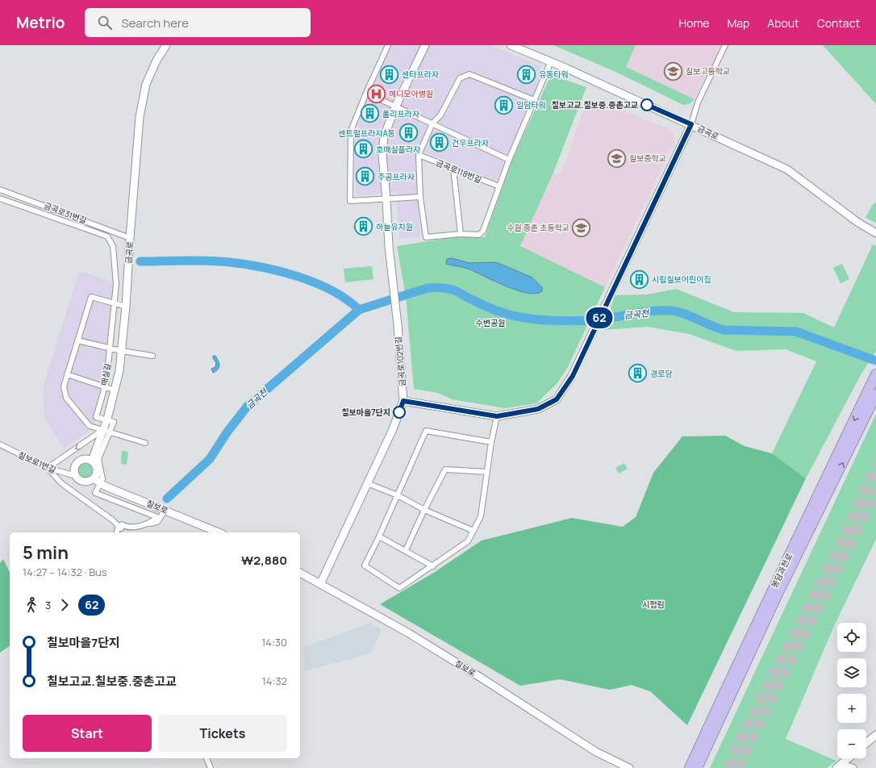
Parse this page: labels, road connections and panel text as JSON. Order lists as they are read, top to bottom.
{
  "streets": {
    "highway": ["봉담과천로"],
    "main road": ["금곡로", "금곡로102번길", "칠보로"],
    "street": [
      "금곡로118번길",
      "금곡로31번길",
      "매실길",
      "칠보로1번길"
    ]
  },
  "crossings": [
    ["금곡로", "금곡로31번길"],
    ["금곡로", "매실길"],
    ["금곡로", "칠보로1번길"],
    ["금곡로", "칠보로"],
    ["금곡로102번길", "칠보로"],
    ["칠보로1번길", "칠보로"]
  ],
  "water": ["금곡천"],
  "parks": ["수변공원", "시험림"],
  "places": {
    "school or university": ["칠보고등학교", "칠보중학교", "수원 중촌 초등학교"],
    "building": [
      "센타프라자",
      "유동타워",
      "일담타워",
      "폴리프라자",
      "센트럴프라자A동",
      "건우프라자",
      "호매실플라자",
      "주공프라자",
      "하늘유치원",
      "시립칠보어린이집",
      "경로당"
    ],
    "hospital": ["메디모아병원"],
    "other": ["칠보고교.칠보중.중촌고교", "칠보마을7단지"]
  },
  "lines": ["bus line 62"],
  "page": {
    "header": "Metrio",
    "search": "Search here",
    "nav": [
      "Home",
      "Map",
      "About",
      "Contact"
    ],
    "on_map": "62",
    "heading": ["5 min", "14:27 – 14:32 · Bus", "₩2,880"],
    "legs": ["3", "62"],
    "map_buttons": ["+", "−"],
    "list": [
      {
        "name": "칠보마을7단지",
        "value": "14:30"
      },
      {
        "name": "칠보고교.칠보중.중촌고교",
        "value": "14:32"
      }
    ],
    "buttons": ["Start", "Tickets"]
  }
}
